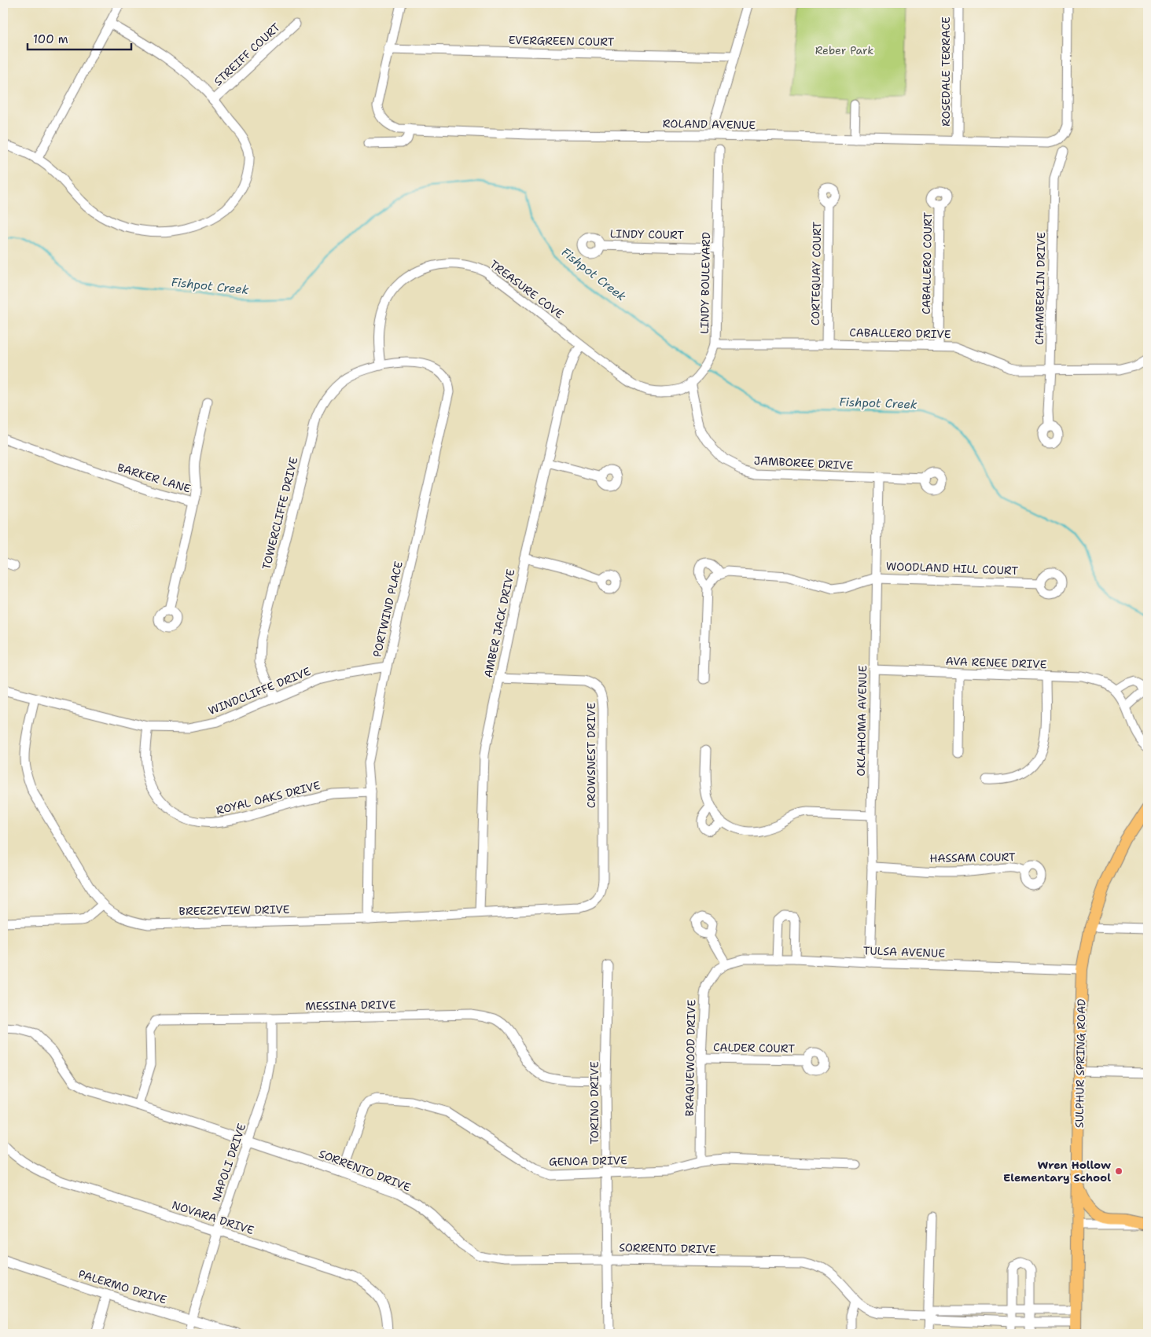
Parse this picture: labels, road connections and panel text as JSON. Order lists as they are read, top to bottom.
{
  "streets": {
    "main road": ["SULPHUR SPRING ROAD"],
    "street": [
      "EVERGREEN COURT",
      "STREIFF COURT",
      "ROSEDALE TERRACE",
      "ROLAND AVENUE",
      "LINDY COURT",
      "CABALLERO COURT",
      "CORTEQUAY COURT",
      "LINDY BOULEVARD",
      "CHAMBERLIN DRIVE",
      "TREASURE COVE",
      "CABALLERO DRIVE",
      "JAMBOREE DRIVE",
      "BARKER LANE",
      "TOWERCLIFFE DRIVE",
      "WOODLAND HILL COURT",
      "PORTWIND PLACE",
      "AMBER JACK DRIVE",
      "AVA RENEE DRIVE",
      "WINDCLIFFE DRIVE",
      "OKLAHOMA AVENUE",
      "CROWSNEST DRIVE",
      "ROYAL OAKS DRIVE",
      "HASSAM COURT",
      "BREEZEVIEW DRIVE",
      "TULSA AVENUE",
      "MESSINA DRIVE",
      "CALDER COURT",
      "BRAQUEWOOD DRIVE",
      "TORINO DRIVE",
      "GENOA DRIVE",
      "NAPOLI DRIVE",
      "SORRENTO DRIVE",
      "NOVARA DRIVE",
      "PALERMO DRIVE"
    ]
  },
  "crossings": [
    ["EVERGREEN COURT", "ROLAND AVENUE"],
    ["ROSEDALE TERRACE", "ROLAND AVENUE"],
    ["LINDY COURT", "LINDY BOULEVARD"],
    ["CABALLERO COURT", "CABALLERO DRIVE"],
    ["CORTEQUAY COURT", "CABALLERO DRIVE"],
    ["LINDY BOULEVARD", "CABALLERO DRIVE"],
    ["CHAMBERLIN DRIVE", "CABALLERO DRIVE"],
    ["TREASURE COVE", "JAMBOREE DRIVE"],
    ["TREASURE COVE", "TOWERCLIFFE DRIVE"],
    ["TREASURE COVE", "PORTWIND PLACE"],
    ["TREASURE COVE", "AMBER JACK DRIVE"],
    ["JAMBOREE DRIVE", "OKLAHOMA AVENUE"],
    ["TOWERCLIFFE DRIVE", "PORTWIND PLACE"],
    ["TOWERCLIFFE DRIVE", "WINDCLIFFE DRIVE"],
    ["WOODLAND HILL COURT", "OKLAHOMA AVENUE"],
    ["PORTWIND PLACE", "WINDCLIFFE DRIVE"],
    ["PORTWIND PLACE", "ROYAL OAKS DRIVE"],
    ["PORTWIND PLACE", "BREEZEVIEW DRIVE"],
    ["AMBER JACK DRIVE", "CROWSNEST DRIVE"],
    ["AMBER JACK DRIVE", "BREEZEVIEW DRIVE"],
    ["AVA RENEE DRIVE", "OKLAHOMA AVENUE"],
    ["WINDCLIFFE DRIVE", "ROYAL OAKS DRIVE"],
    ["WINDCLIFFE DRIVE", "BREEZEVIEW DRIVE"],
    ["OKLAHOMA AVENUE", "HASSAM COURT"],
    ["OKLAHOMA AVENUE", "TULSA AVENUE"],
    ["CROWSNEST DRIVE", "BREEZEVIEW DRIVE"],
    ["TULSA AVENUE", "BRAQUEWOOD DRIVE"],
    ["TULSA AVENUE", "SULPHUR SPRING ROAD"],
    ["MESSINA DRIVE", "TORINO DRIVE"],
    ["MESSINA DRIVE", "NAPOLI DRIVE"],
    ["MESSINA DRIVE", "SORRENTO DRIVE"],
    ["CALDER COURT", "BRAQUEWOOD DRIVE"],
    ["BRAQUEWOOD DRIVE", "GENOA DRIVE"],
    ["SULPHUR SPRING ROAD", "SORRENTO DRIVE"],
    ["TORINO DRIVE", "GENOA DRIVE"],
    ["TORINO DRIVE", "SORRENTO DRIVE"],
    ["GENOA DRIVE", "SORRENTO DRIVE"],
    ["NAPOLI DRIVE", "SORRENTO DRIVE"],
    ["NAPOLI DRIVE", "NOVARA DRIVE"],
    ["NAPOLI DRIVE", "PALERMO DRIVE"]
  ],
  "water": ["Fishpot Creek"],
  "parks": ["Reber Park"],
  "places": ["Wren Hollow Elementary School"],
  "scale_bar": "100 m"
}
